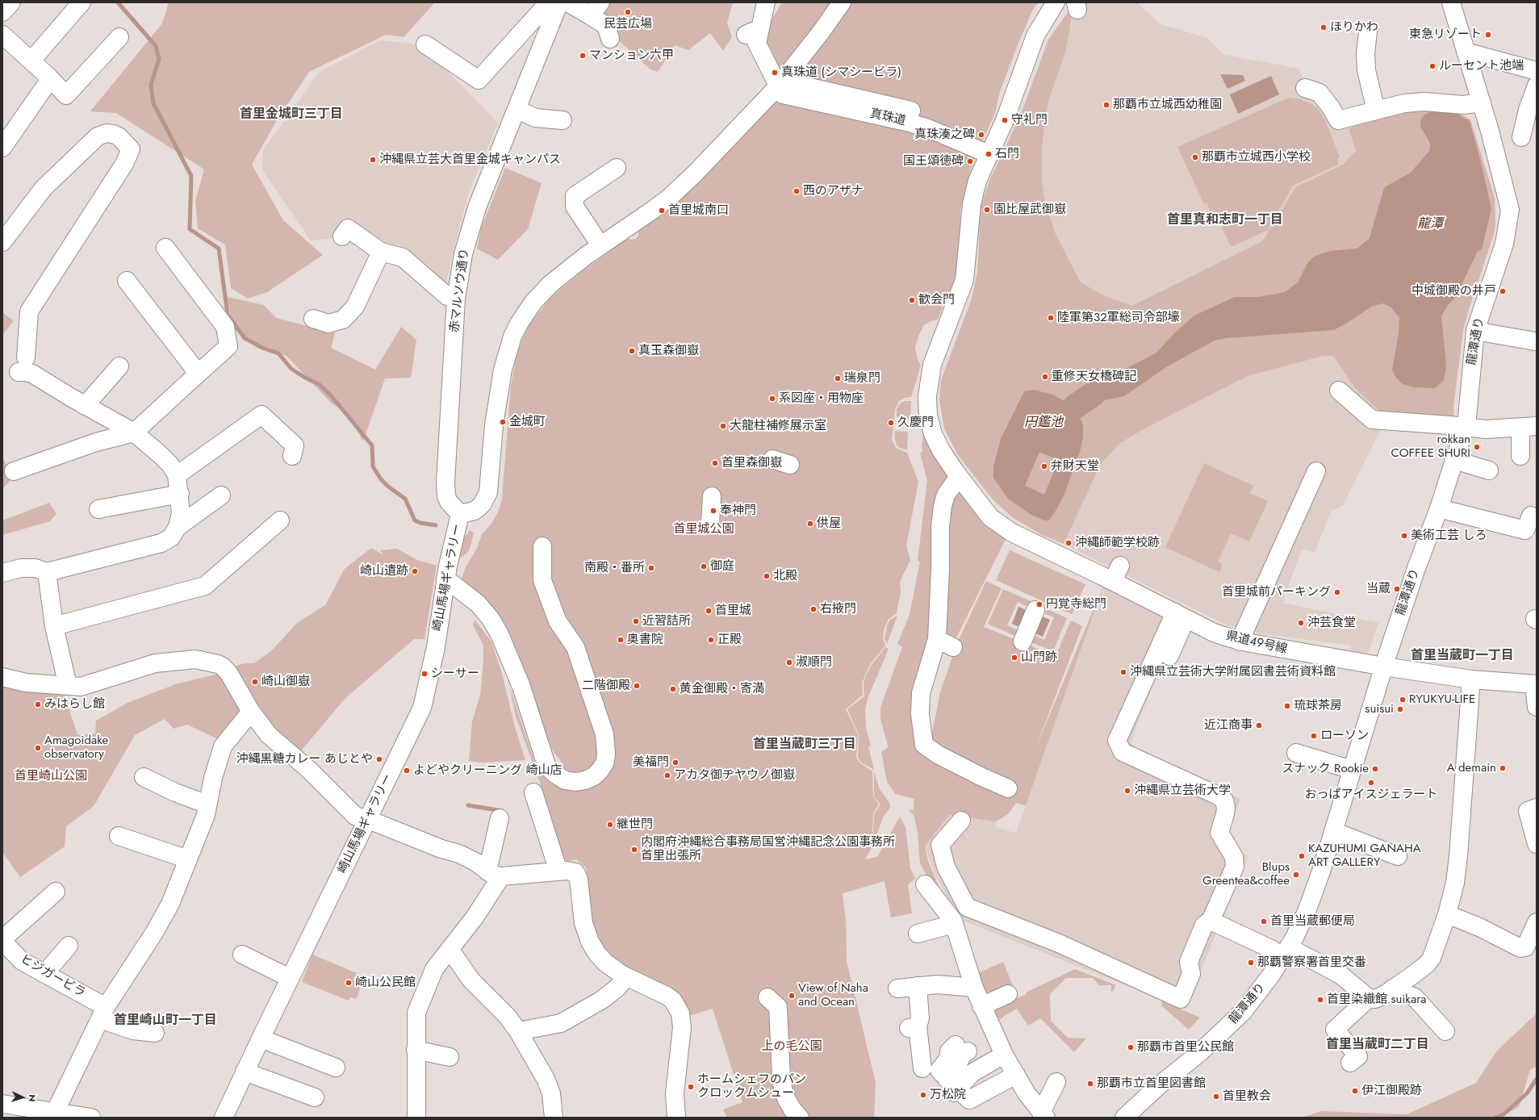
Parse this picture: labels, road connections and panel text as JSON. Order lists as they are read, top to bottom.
{
  "streets": {
    "street": [
      "真珠道",
      "赤マルソウ通り",
      "龍潭通り",
      "崎山馬場ギャラリー",
      "県道49号線",
      "ヒジガービラ"
    ]
  },
  "crossings": [
    ["真珠道", "県道49号線"],
    ["赤マルソウ通り", "崎山馬場ギャラリー"],
    ["龍潭通り", "県道49号線"]
  ],
  "districts": [
    "首里金城町三丁目",
    "首里真和志町一丁目",
    "首里当蔵町一丁目",
    "首里当蔵町三丁目",
    "首里崎山町一丁目",
    "首里当蔵町二丁目"
  ],
  "water": ["龍潭", "円鑑池"],
  "parks": ["首里城公園", "首里崎山公園", "上の毛公園"],
  "places": [
    "民芸広場",
    "ほりかわ",
    "東急リゾート",
    "マンション六甲",
    "ルーセント池端",
    "真珠道 (シマシービラ)",
    "那覇市立城西幼稚園",
    "守礼門",
    "真珠湊之碑",
    "石門",
    "那覇市立城西小学校",
    "沖縄県立芸大首里金城キャンパス",
    "国王頌徳碑",
    "西のアザナ",
    "園比屋武御嶽",
    "首里城南口",
    "中城御殿の井戸",
    "歓会門",
    "陸軍第32軍総司令部壕",
    "真玉森御嶽",
    "重修天女橋碑記",
    "瑞泉門",
    "系図座・用物座",
    "金城町",
    "久慶門",
    "大龍柱補修展示室",
    "rokkan COFFEE SHURI",
    "首里森御嶽",
    "弁財天堂",
    "奉神門",
    "供屋",
    "美術工芸 しろ",
    "沖縄師範学校跡",
    "御庭",
    "南殿・番所",
    "崎山遺跡",
    "北殿",
    "当蔵",
    "首里城前パーキング",
    "円覚寺総門",
    "右掖門",
    "首里城",
    "近習詰所",
    "沖芸食堂",
    "奥書院",
    "正殿",
    "山門跡",
    "淑順門",
    "沖縄県立芸術大学附属図書芸術資料館",
    "シーサー",
    "崎山御嶽",
    "二階御殿",
    "黄金御殿・寄満",
    "RYUKYU-LIFE",
    "みはらし館",
    "琉球茶房",
    "suisui",
    "近江商事",
    "ローソン",
    "Amagoidake observatory",
    "沖縄黒糖カレー あじとや",
    "美福門",
    "A demain",
    "スナック Rookie",
    "よどやクリーニング 崎山店",
    "アカタ御ヂヤウノ御嶽",
    "おっぱアイスジェラート",
    "沖縄県立芸術大学",
    "継世門",
    "内閣府沖縄総合事務局国営沖縄記念公園事務所 首里出張所",
    "KAZUHUMI GANAHA ART GALLERY",
    "Blups Greentea&coffee",
    "首里当蔵郵便局",
    "那覇警察署首里交番",
    "崎山公民館",
    "View of Naha and Ocean",
    "首里染織館 suikara",
    "那覇市首里公民館",
    "那覇市立首里図書館",
    "ホームシェフのパン クロックムシュー",
    "伊江御殿跡",
    "万松院",
    "首里教会"
  ],
  "north": "right"
}
